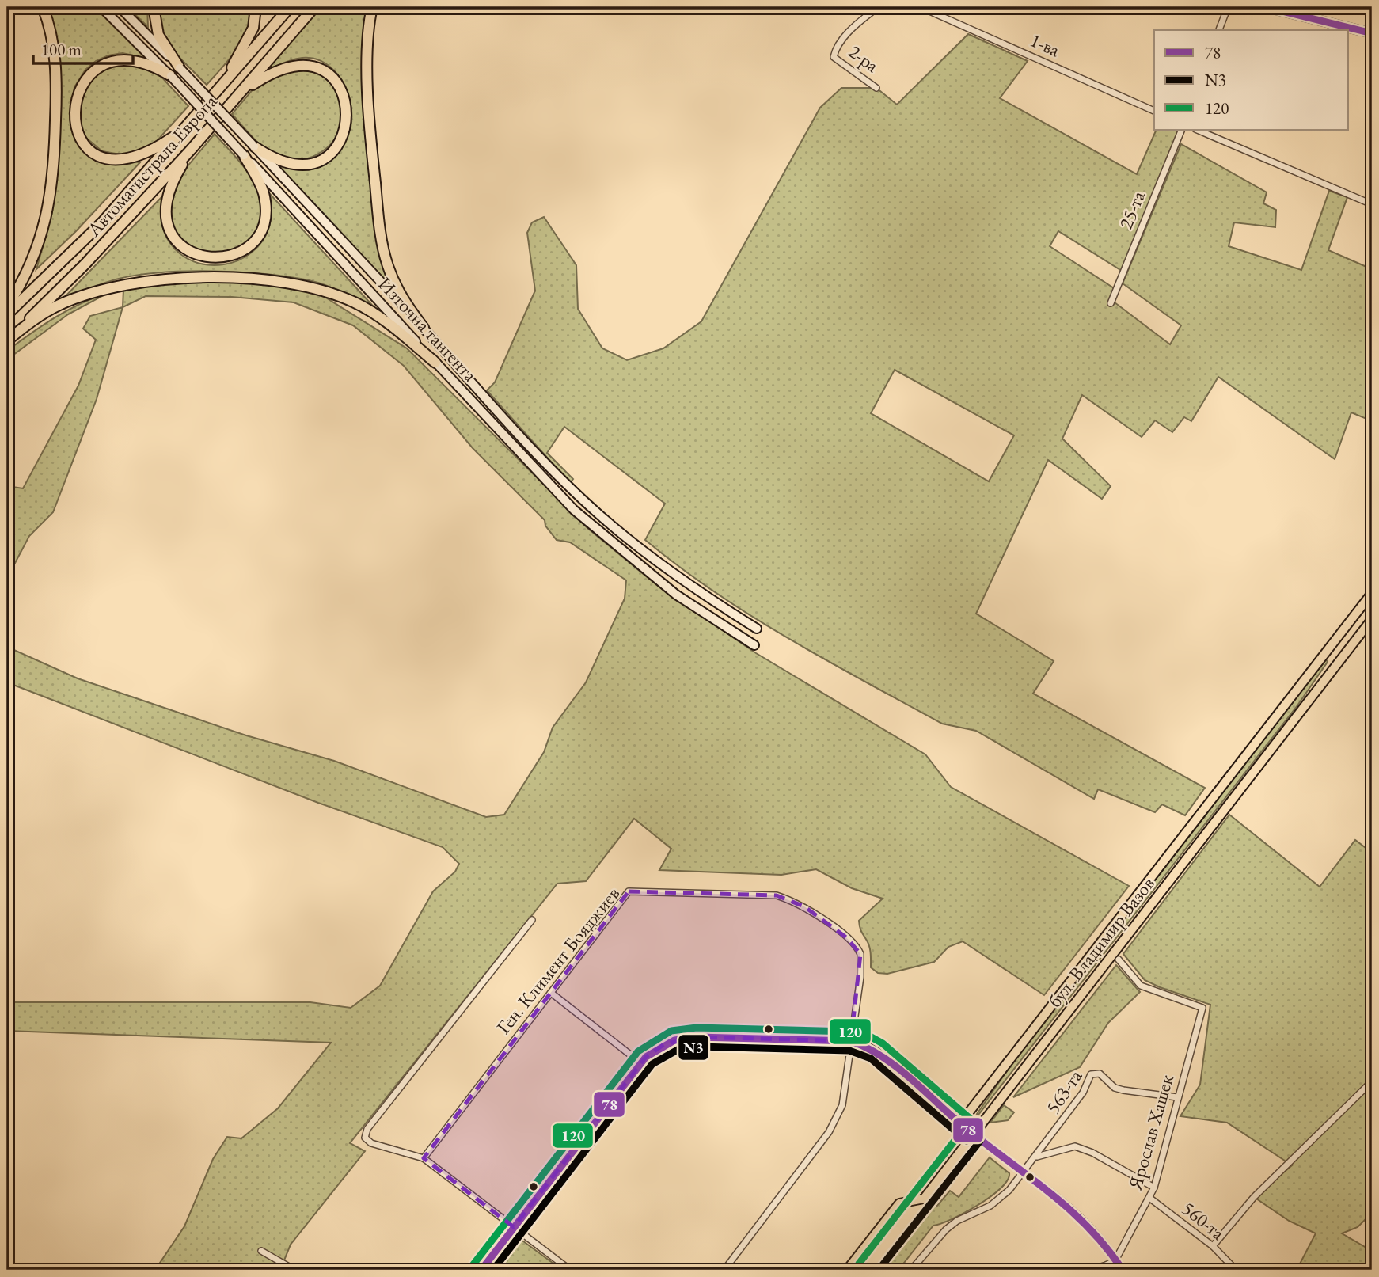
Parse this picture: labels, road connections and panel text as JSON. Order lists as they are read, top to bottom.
{
  "streets": {
    "highway": ["Автомагистрала Европа"],
    "main road": ["бул. Владимир Вазов"],
    "street": [
      "1-ва",
      "2-ра",
      "25-та",
      "Източна тангента",
      "Ген. Климент Бояджиев",
      "563-та",
      "Ярослав Хашек",
      "560-та"
    ]
  },
  "crossings": [
    ["563-та", "Ярослав Хашек"],
    ["Ярослав Хашек", "560-та"]
  ],
  "lines": ["transit line 78", "transit line 120", "transit line N3"],
  "legend": ["78", "N3", "120"],
  "scale_bar": "100 m"
}
